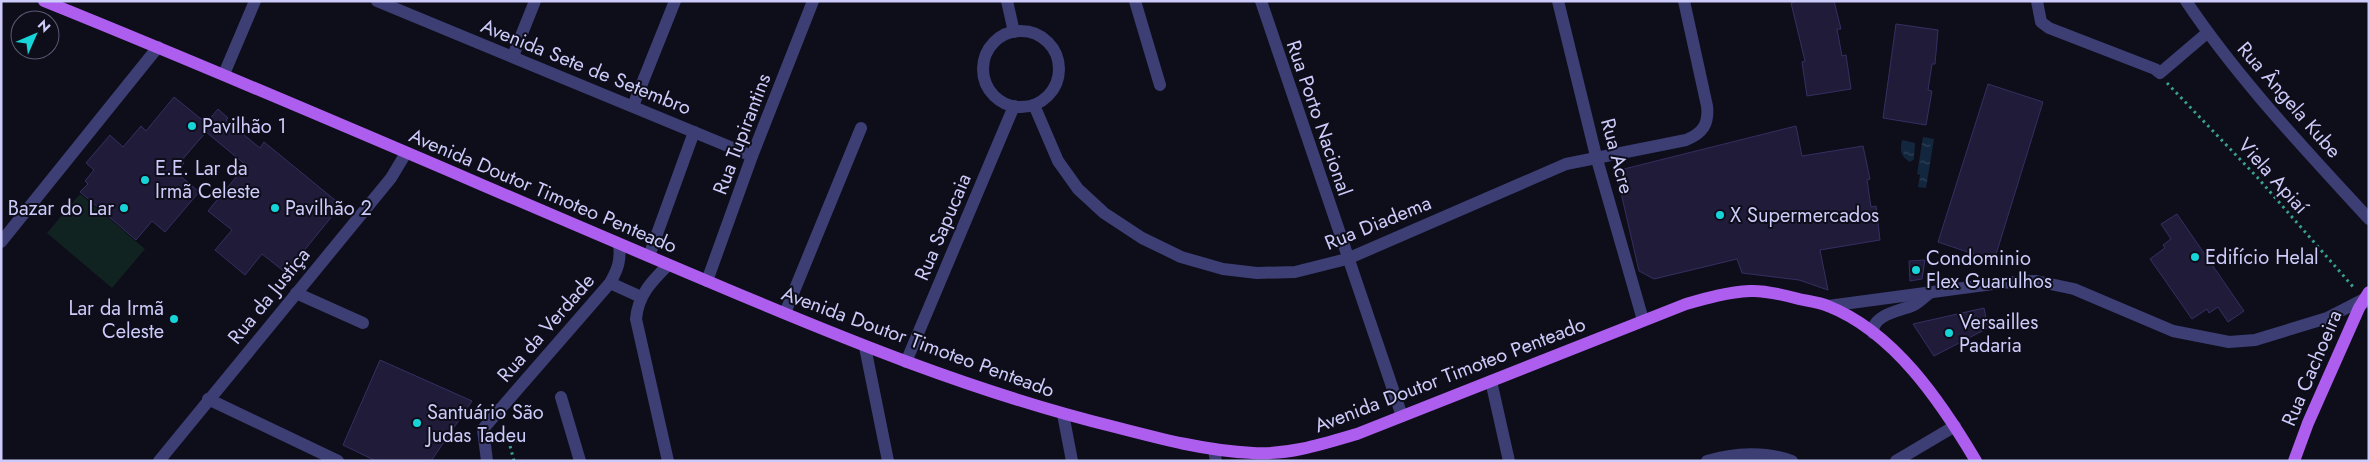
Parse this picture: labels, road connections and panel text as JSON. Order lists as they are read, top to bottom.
{
  "streets": {
    "main road": ["Avenida Doutor Timoteo Penteado", "Rua Cachoeira"],
    "street": [
      "Avenida Sete de Setembro",
      "Rua Ângela Kube",
      "Rua Porto Nacional",
      "Rua Tupirantins",
      "Rua Acre",
      "Rua Diadema",
      "Rua Sapucaia",
      "Rua da Justiça",
      "Rua da Verdade"
    ],
    "path": ["Viela Apiaí"]
  },
  "crossings": [
    ["Avenida Sete de Setembro", "Rua Tupirantins"],
    ["Rua Porto Nacional", "Avenida Doutor Timoteo Penteado"],
    ["Rua Porto Nacional", "Rua Diadema"],
    ["Rua Tupirantins", "Avenida Doutor Timoteo Penteado"],
    ["Rua Acre", "Avenida Doutor Timoteo Penteado"],
    ["Rua Acre", "Rua Diadema"],
    ["Viela Apiaí", "Rua Cachoeira"],
    ["Avenida Doutor Timoteo Penteado", "Rua Sapucaia"],
    ["Avenida Doutor Timoteo Penteado", "Rua da Justiça"],
    ["Avenida Doutor Timoteo Penteado", "Rua da Verdade"],
    ["Rua Diadema", "Rua Sapucaia"]
  ],
  "places": [
    "Pavilhão 1",
    "E.E. Lar da Irmã Celeste",
    "Bazar do Lar",
    "Pavilhão 2",
    "X Supermercados",
    "Edifício Helal",
    "Condominio Flex Guarulhos",
    "Lar da Irmã Celeste",
    "Versailles Padaria",
    "Santuário São Judas Tadeu"
  ],
  "north": "top right"
}
